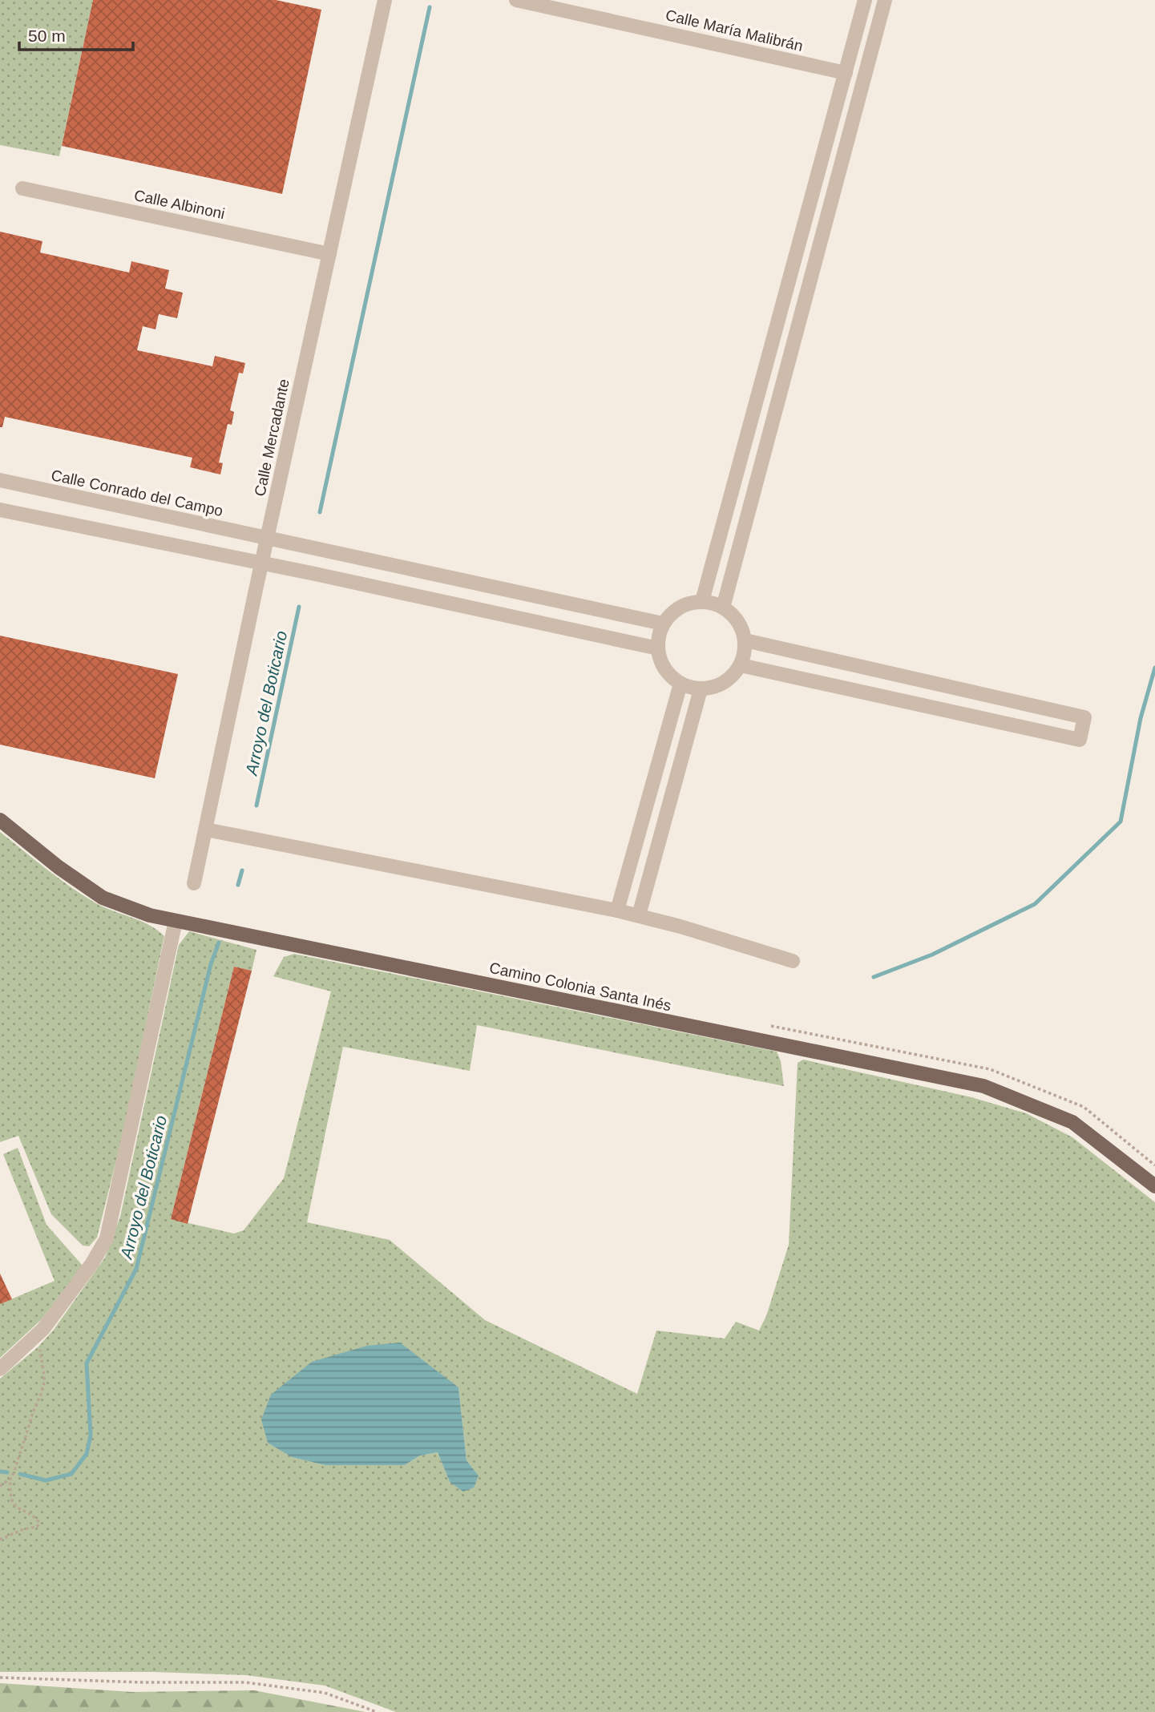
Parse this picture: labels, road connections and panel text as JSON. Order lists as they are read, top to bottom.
{
  "streets": {
    "main road": ["Camino Colonia Santa Inés"],
    "street": [
      "Calle María Malibrán",
      "Calle Albinoni",
      "Calle Mercadante",
      "Calle Conrado del Campo"
    ]
  },
  "crossings": [
    ["Calle Albinoni", "Calle Mercadante"],
    ["Calle Mercadante", "Calle Conrado del Campo"]
  ],
  "water": ["Arroyo del Boticario"],
  "scale_bar": "50 m"
}
